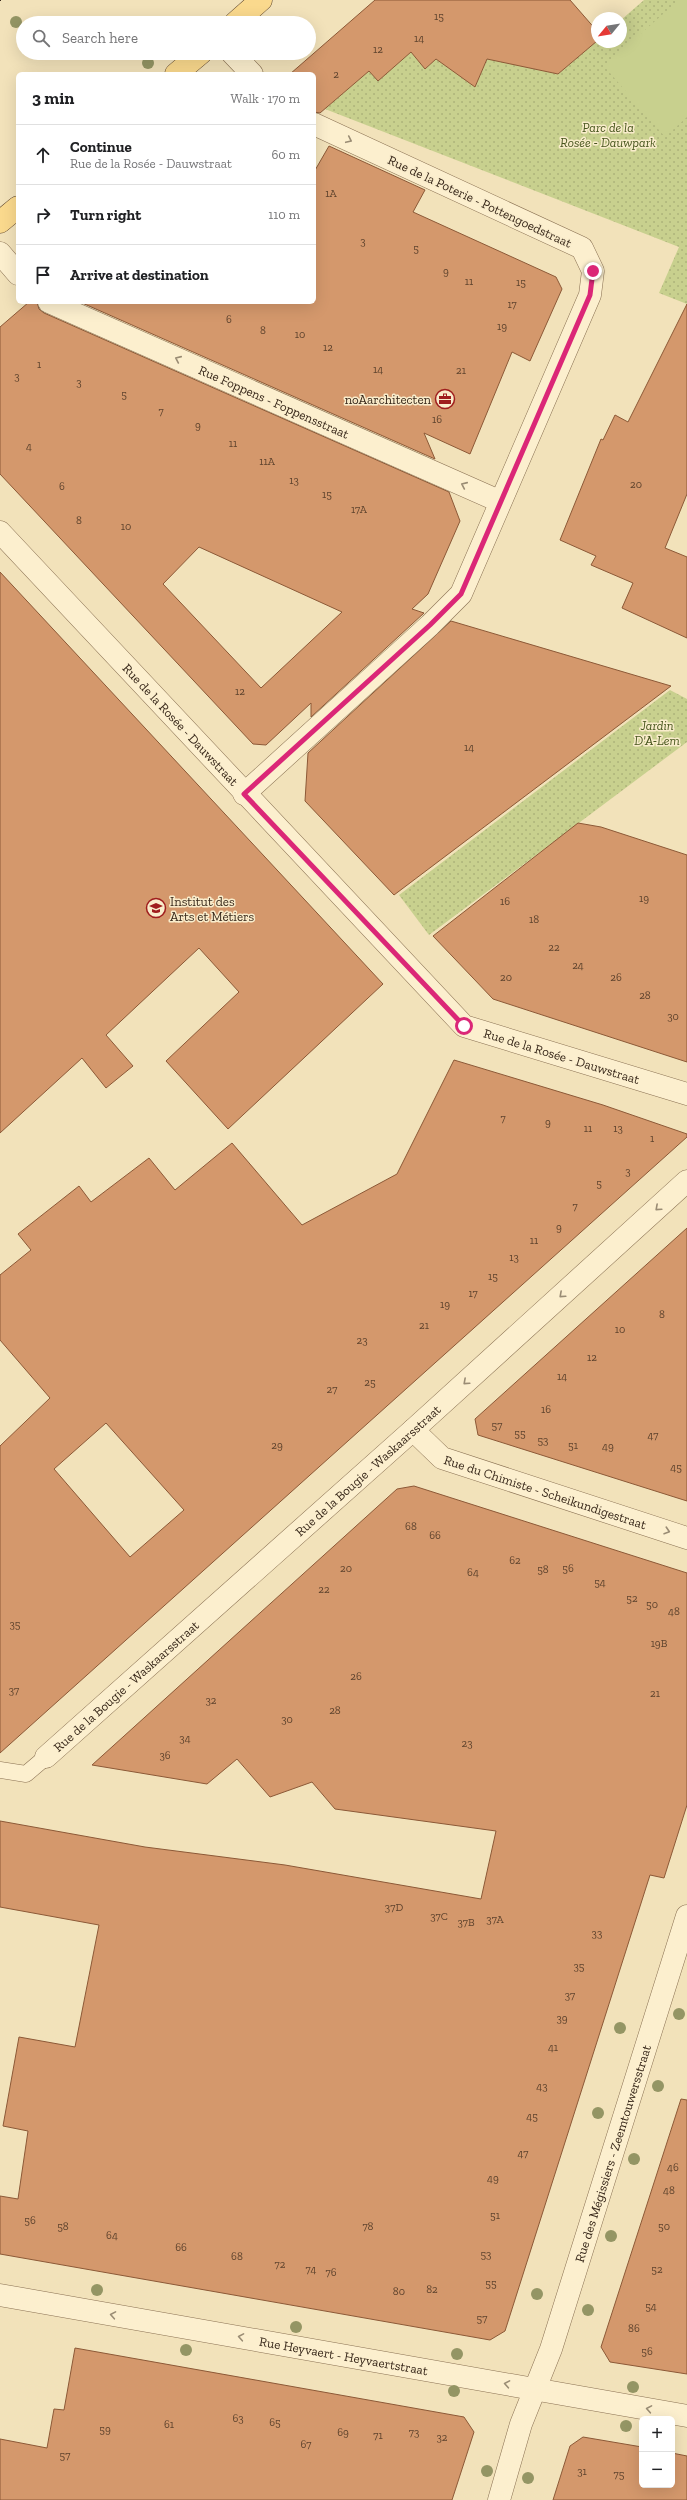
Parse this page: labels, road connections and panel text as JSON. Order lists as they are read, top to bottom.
{
  "streets": {
    "street": [
      "Rue de la Poterie - Pottengoedstraat",
      "Rue Foppens - Foppensstraat",
      "Rue de la Rosée - Dauwstraat",
      "Rue de la Bougie - Waskaarsstraat",
      "Rue du Chimiste - Scheikundigestraat",
      "Rue des Mégissiers - Zeemtouwersstraat",
      "Rue Heyvaert - Heyvaertstraat"
    ]
  },
  "crossings": [
    ["Rue de la Poterie - Pottengoedstraat", "Rue Foppens - Foppensstraat"],
    ["Rue de la Poterie - Pottengoedstraat", "Rue de la Rosée - Dauwstraat"],
    ["Rue de la Bougie - Waskaarsstraat", "Rue du Chimiste - Scheikundigestraat"],
    ["Rue des Mégissiers - Zeemtouwersstraat", "Rue Heyvaert - Heyvaertstraat"]
  ],
  "one_way": [
    "Rue Foppens - Foppensstraat",
    "Rue de la Bougie - Waskaarsstraat",
    "Rue du Chimiste - Scheikundigestraat",
    "Rue Heyvaert - Heyvaertstraat"
  ],
  "parks": ["Parc de la Rosée - Dauwpark", "Jardin D'A-Lem"],
  "places": {
    "office": ["noAarchitecten"],
    "school or university": ["Institut des Arts et Métiers"]
  },
  "house_numbers": [
    "15",
    "14",
    "12",
    "2",
    "1A",
    "3",
    "5",
    "9",
    "11",
    "15",
    "17",
    "6",
    "19",
    "8",
    "10",
    "12",
    "1",
    "14",
    "21",
    "3",
    "3",
    "5",
    "7",
    "16",
    "9",
    "11",
    "4",
    "11A",
    "13",
    "20",
    "6",
    "15",
    "17A",
    "8",
    "10",
    "12",
    "14",
    "19",
    "16",
    "18",
    "22",
    "24",
    "20",
    "26",
    "28",
    "30",
    "7",
    "9",
    "11",
    "13",
    "1",
    "3",
    "5",
    "7",
    "9",
    "11",
    "13",
    "15",
    "17",
    "19",
    "8",
    "21",
    "10",
    "23",
    "12",
    "14",
    "25",
    "27",
    "16",
    "57",
    "55",
    "47",
    "53",
    "29",
    "51",
    "49",
    "45",
    "68",
    "66",
    "62",
    "20",
    "56",
    "58",
    "64",
    "54",
    "22",
    "52",
    "50",
    "48",
    "35",
    "19B",
    "26",
    "37",
    "21",
    "32",
    "28",
    "30",
    "34",
    "23",
    "36",
    "37D",
    "37C",
    "37A",
    "37B",
    "33",
    "35",
    "37",
    "39",
    "41",
    "43",
    "45",
    "47",
    "46",
    "49",
    "48",
    "51",
    "56",
    "58",
    "78",
    "50",
    "64",
    "66",
    "53",
    "68",
    "72",
    "74",
    "52",
    "76",
    "55",
    "82",
    "80",
    "54",
    "57",
    "86",
    "56",
    "63",
    "65",
    "61",
    "59",
    "69",
    "73",
    "71",
    "32",
    "67",
    "57",
    "31",
    "75"
  ],
  "north": "bottom left",
  "page": {
    "search": "Search here",
    "heading": ["3 min", "Walk · 170 m"],
    "list": [
      ["Continue", "Rue de la Rosée - Dauwstraat", "60 m"],
      ["Turn right", "110 m"],
      "Arrive at destination"
    ],
    "map_buttons": ["+", "−"]
  }
}
